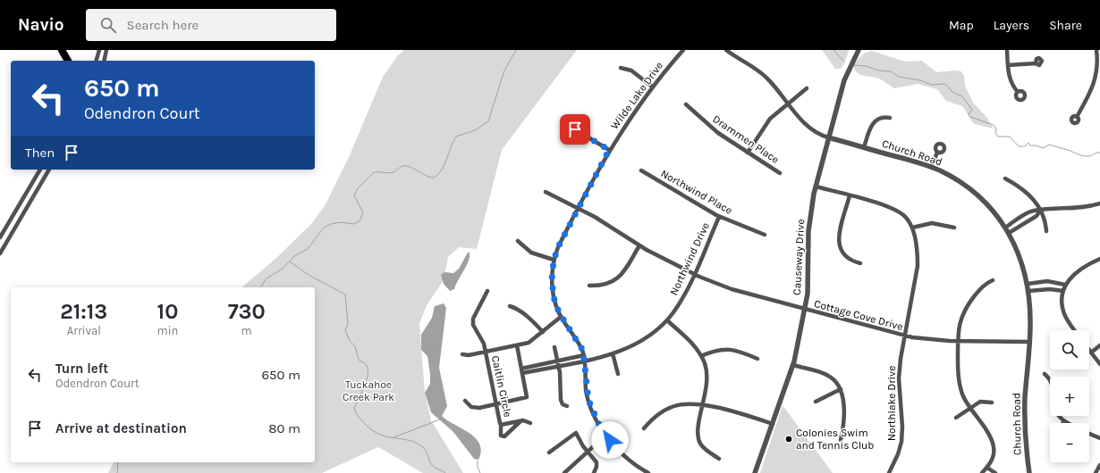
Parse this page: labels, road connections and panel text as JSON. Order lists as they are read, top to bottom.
{
  "streets": {
    "street": [
      "Wilde Lake Drive",
      "Drammen Place",
      "Church Road",
      "Northwind Place",
      "Causeway Drive",
      "Northwind Drive",
      "Cottage Cove Drive",
      "Caitlin Circle",
      "Northlake Drive"
    ]
  },
  "crossings": [
    ["Wilde Lake Drive", "Northwind Drive"],
    ["Wilde Lake Drive", "Cottage Cove Drive"],
    ["Church Road", "Causeway Drive"],
    ["Church Road", "Cottage Cove Drive"],
    ["Northwind Place", "Northwind Drive"],
    ["Causeway Drive", "Cottage Cove Drive"],
    ["Causeway Drive", "Northlake Drive"],
    ["Northwind Drive", "Cottage Cove Drive"],
    ["Cottage Cove Drive", "Northlake Drive"]
  ],
  "parks": ["Tuckahoe Creek Park"],
  "places": ["Colonies Swim and Tennis Club"],
  "page": {
    "header": "Navio",
    "search": "Search here",
    "nav": ["Map", "Layers", "Share"],
    "turn": ["650 m", "Odendron Court"],
    "then": "Then",
    "eta": [
      "21:13",
      "Arrival",
      "10",
      "min",
      "730",
      "m"
    ],
    "map_buttons": ["+", "−"],
    "list": [
      {
        "name": "Turn left",
        "note": "Odendron Court",
        "value": "650 m"
      },
      {
        "name": "Arrive at destination",
        "value": "80 m"
      }
    ]
  }
}
